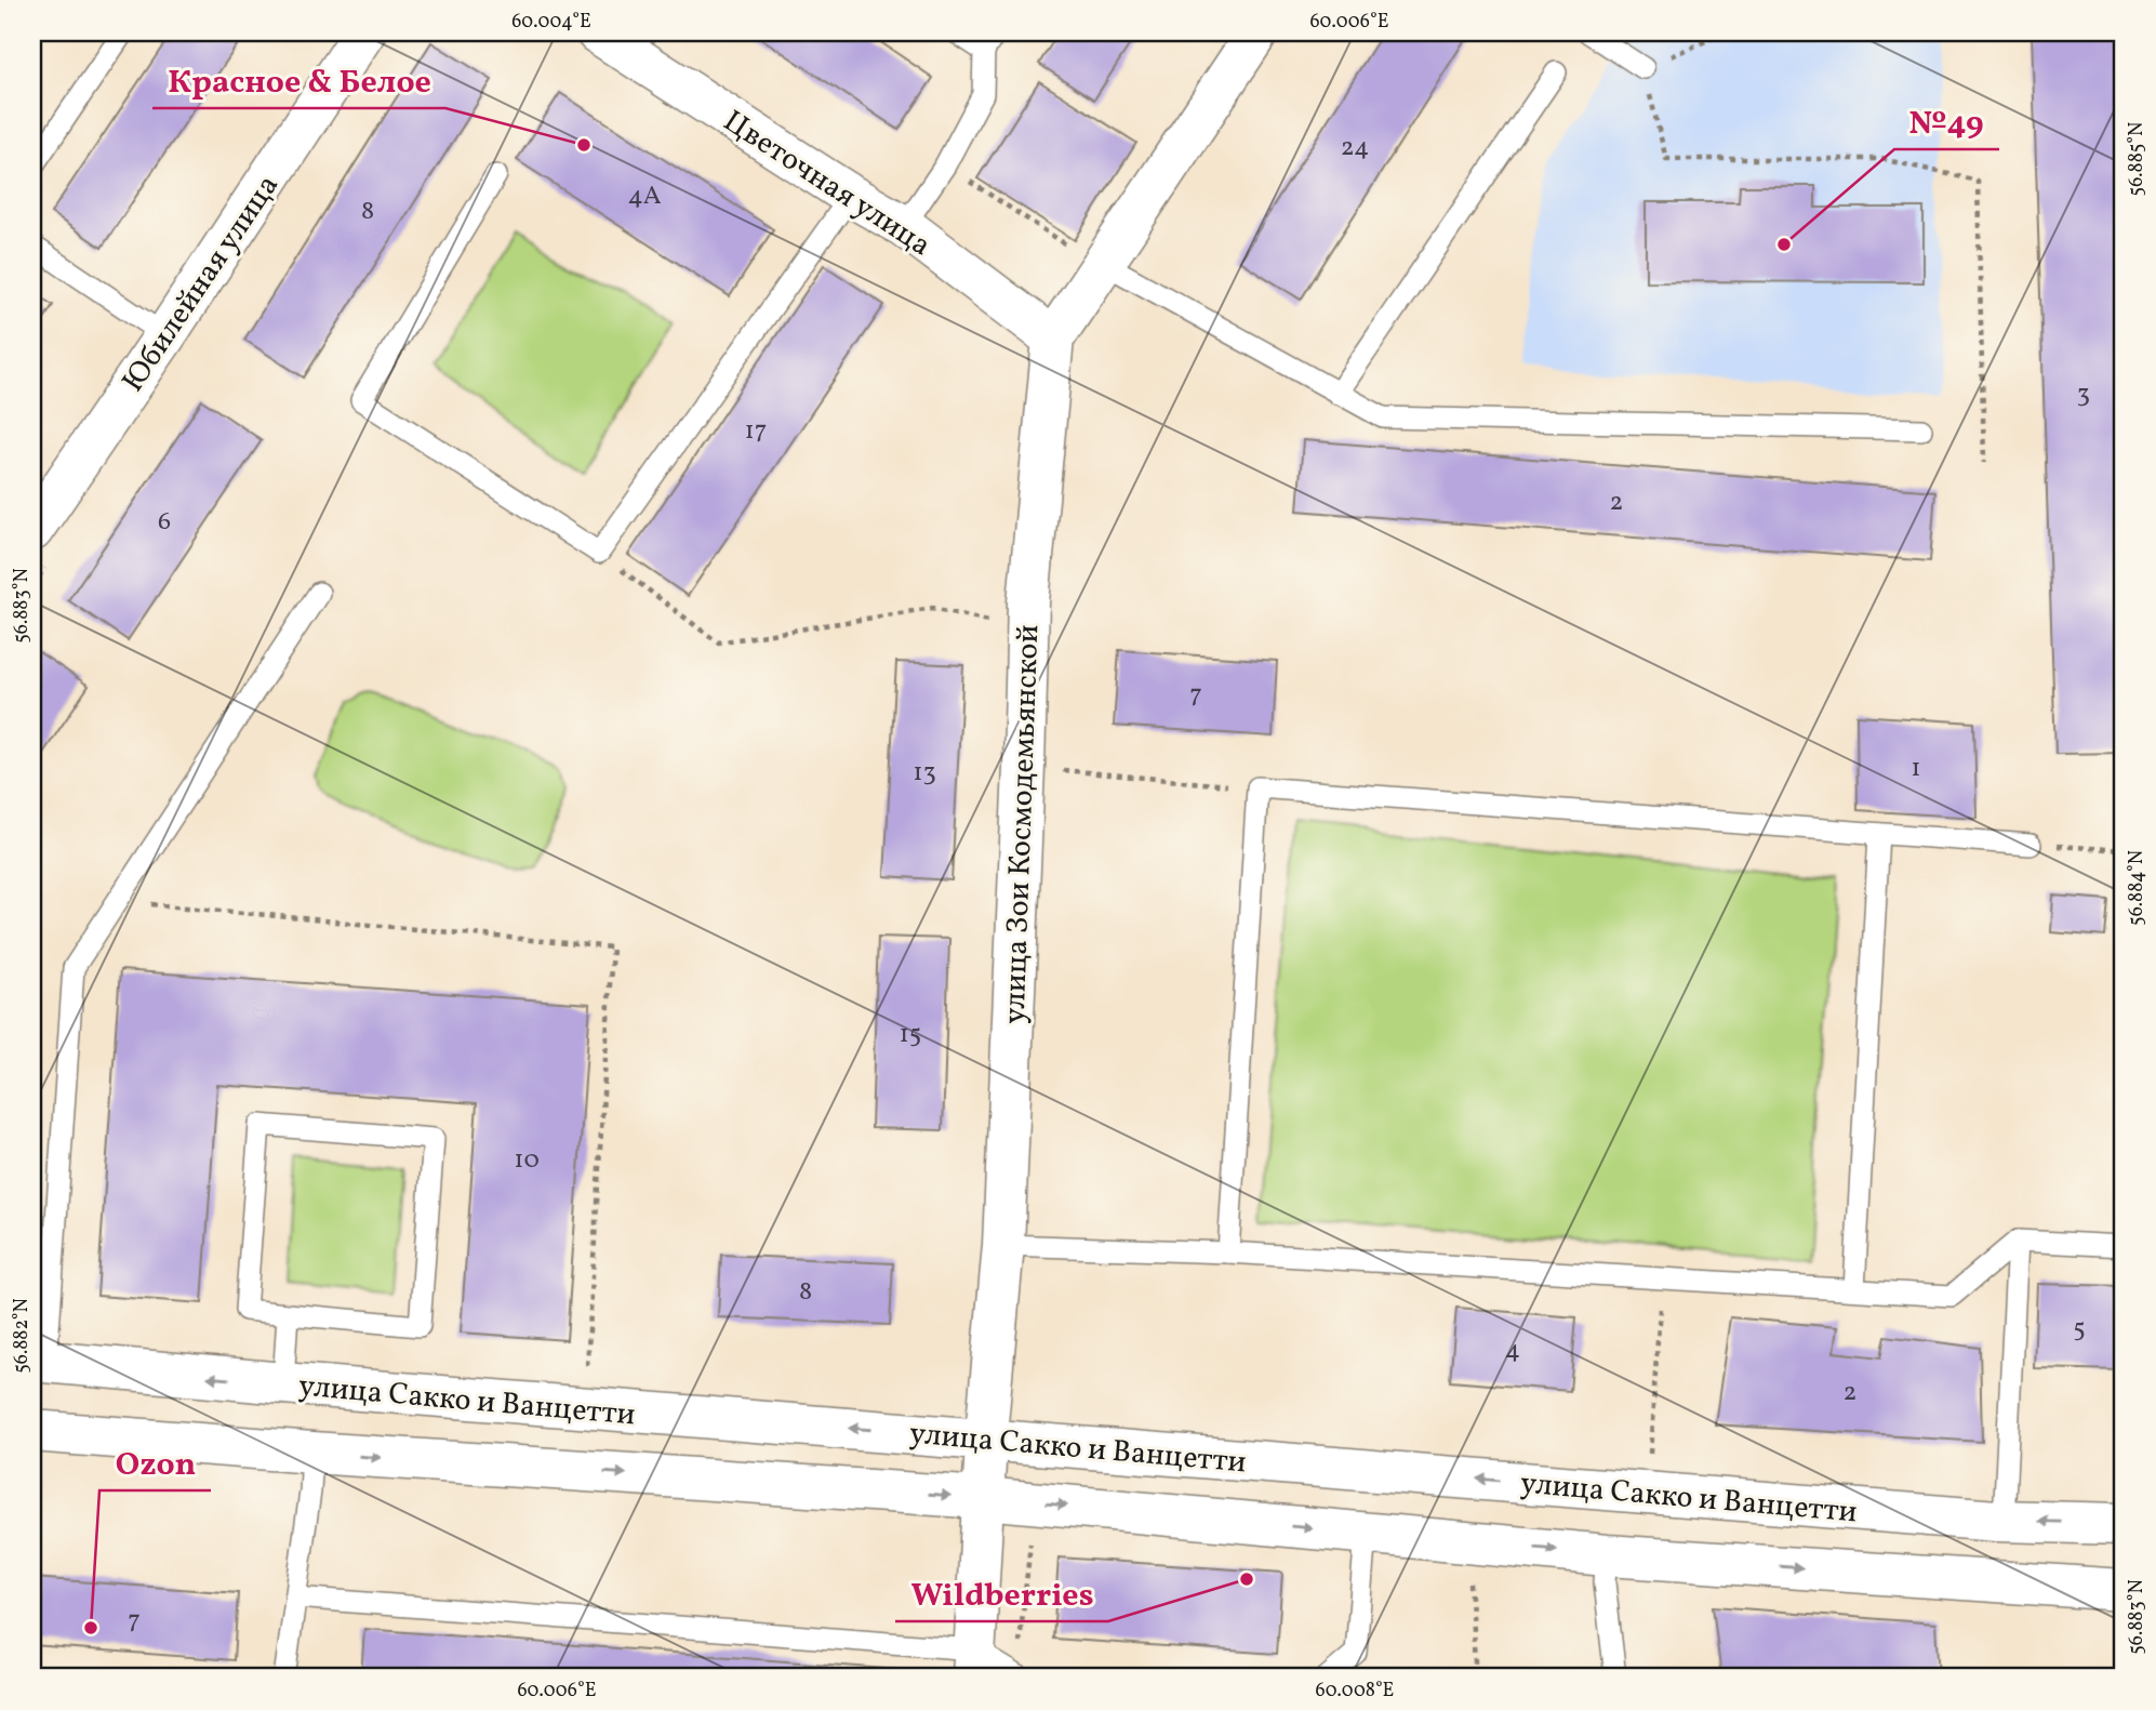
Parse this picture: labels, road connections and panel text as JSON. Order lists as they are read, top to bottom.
{
  "streets": {
    "street": [
      "Цветочная улица",
      "Юбилейная улица",
      "улица Зои Космодемьянской",
      "улица Сакко и Ванцетти"
    ]
  },
  "crossings": [
    ["Цветочная улица", "улица Зои Космодемьянской"],
    ["улица Зои Космодемьянской", "улица Сакко и Ванцетти"]
  ],
  "places": [
    "Красное & Белое",
    "№49",
    "Wildberries",
    "Ozon"
  ],
  "house_numbers": [
    "24",
    "4А",
    "8",
    "3",
    "17",
    "2",
    "6",
    "7",
    "1",
    "13",
    "15",
    "10",
    "8",
    "5",
    "4",
    "2",
    "7"
  ],
  "coordinates": [
    "60.004°E",
    "60.006°E",
    "56.885°N",
    "56.883°N",
    "56.884°N",
    "56.882°N",
    "60.008°E"
  ]
}
